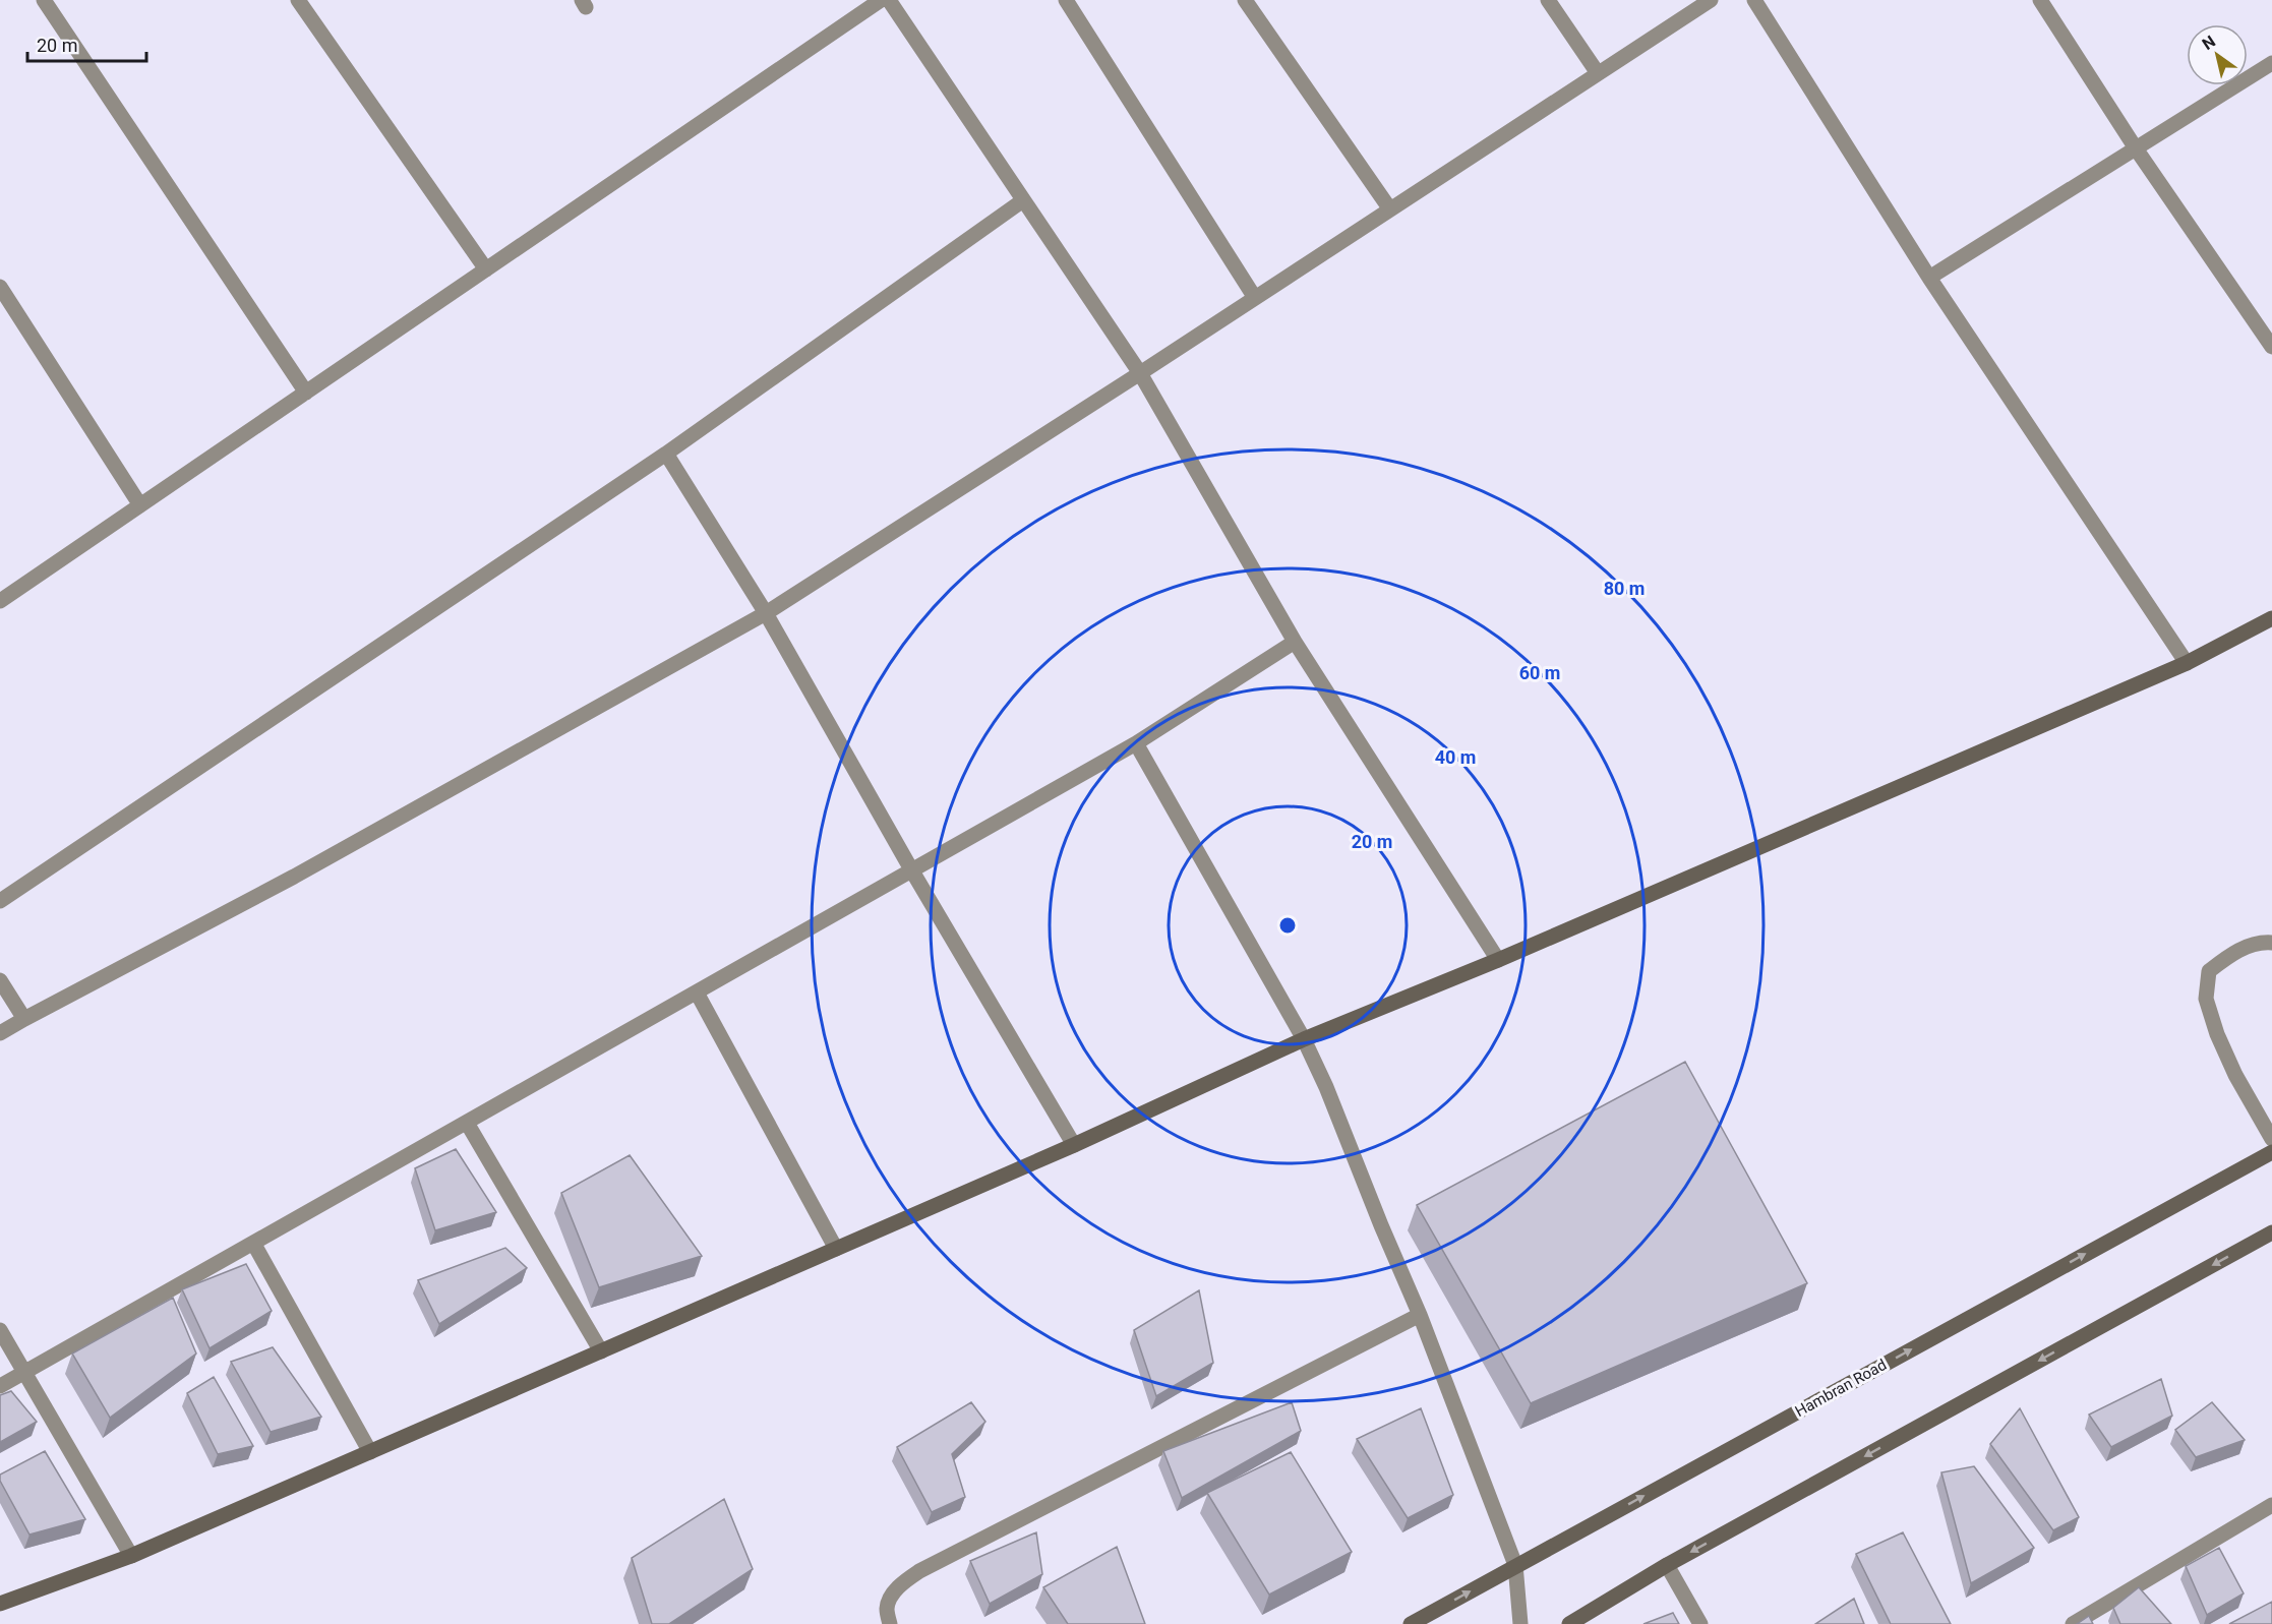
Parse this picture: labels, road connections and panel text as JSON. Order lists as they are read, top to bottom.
{
  "streets": {
    "street": ["Hambran Road"]
  },
  "scale_bar": "20 m",
  "north": "top left",
  "rings": [
    "80 m",
    "60 m",
    "40 m",
    "20 m"
  ]
}
